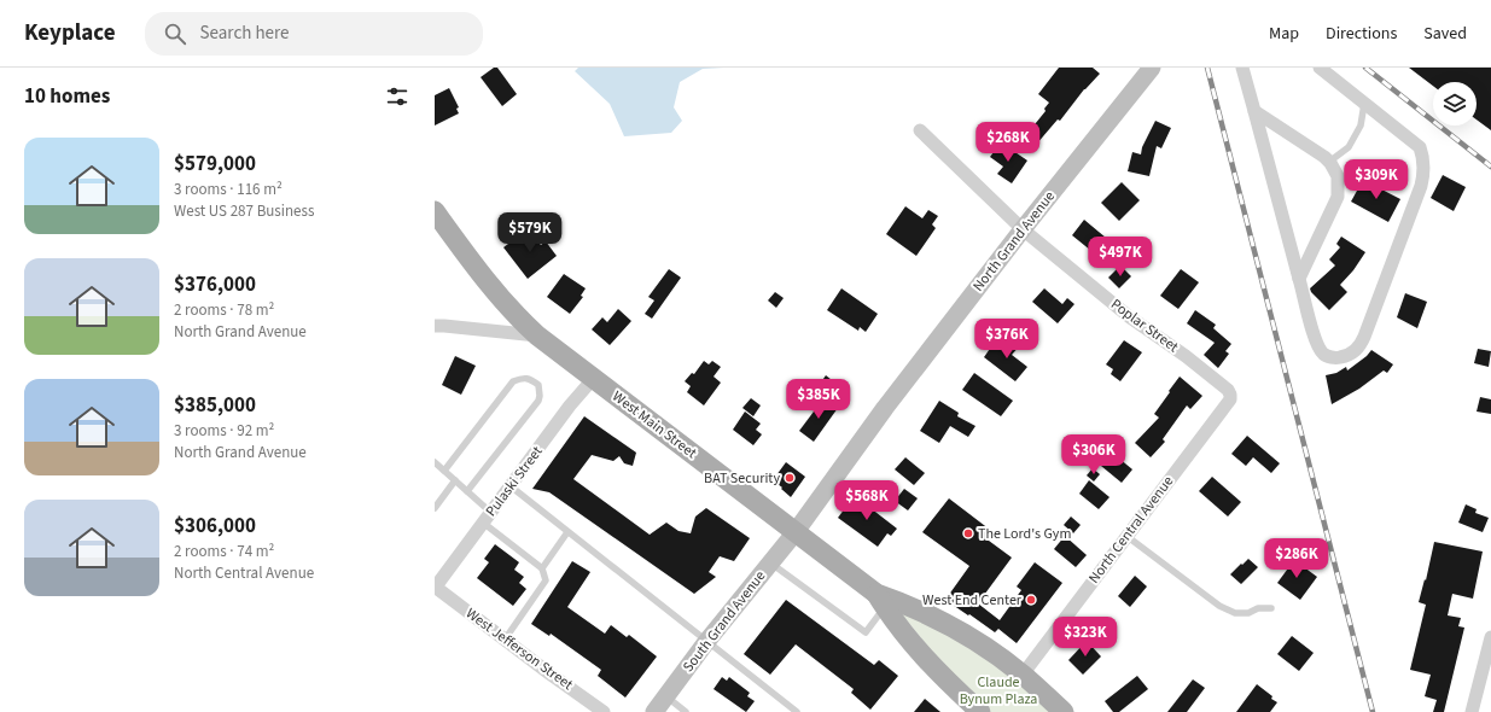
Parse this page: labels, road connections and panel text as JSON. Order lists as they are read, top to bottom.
{
  "streets": {
    "main road": ["North Grand Avenue", "West Main Street", "South Grand Avenue"],
    "street": [
      "Poplar Street",
      "Pulaski Street",
      "North Central Avenue",
      "West Jefferson Street"
    ]
  },
  "crossings": [
    ["North Grand Avenue", "Poplar Street"],
    ["North Grand Avenue", "West Main Street"],
    ["North Grand Avenue", "South Grand Avenue"],
    ["Poplar Street", "North Central Avenue"],
    ["West Main Street", "Pulaski Street"],
    ["West Main Street", "North Central Avenue"],
    ["West Main Street", "South Grand Avenue"],
    ["Pulaski Street", "West Jefferson Street"]
  ],
  "parks": ["Claude Bynum Plaza"],
  "places": ["BAT Security", "The Lord's Gym", "West End Center"],
  "page": {
    "header": "Keyplace",
    "search": "Search here",
    "nav": ["Map", "Directions", "Saved"],
    "heading": "10 homes",
    "price": [
      "$268K",
      "$309K",
      "$579K",
      "$497K",
      "$376K",
      "$385K",
      "$306K",
      "$568K",
      "$286K",
      "$323K"
    ],
    "list": [
      {
        "name": "$579,000",
        "note": "3 rooms · 116 m² · West US 287 Business"
      },
      {
        "name": "$376,000",
        "note": "2 rooms · 78 m² · North Grand Avenue"
      },
      {
        "name": "$385,000",
        "note": "3 rooms · 92 m² · North Grand Avenue"
      },
      {
        "name": "$306,000",
        "note": "2 rooms · 74 m² · North Central Avenue"
      }
    ]
  }
}
